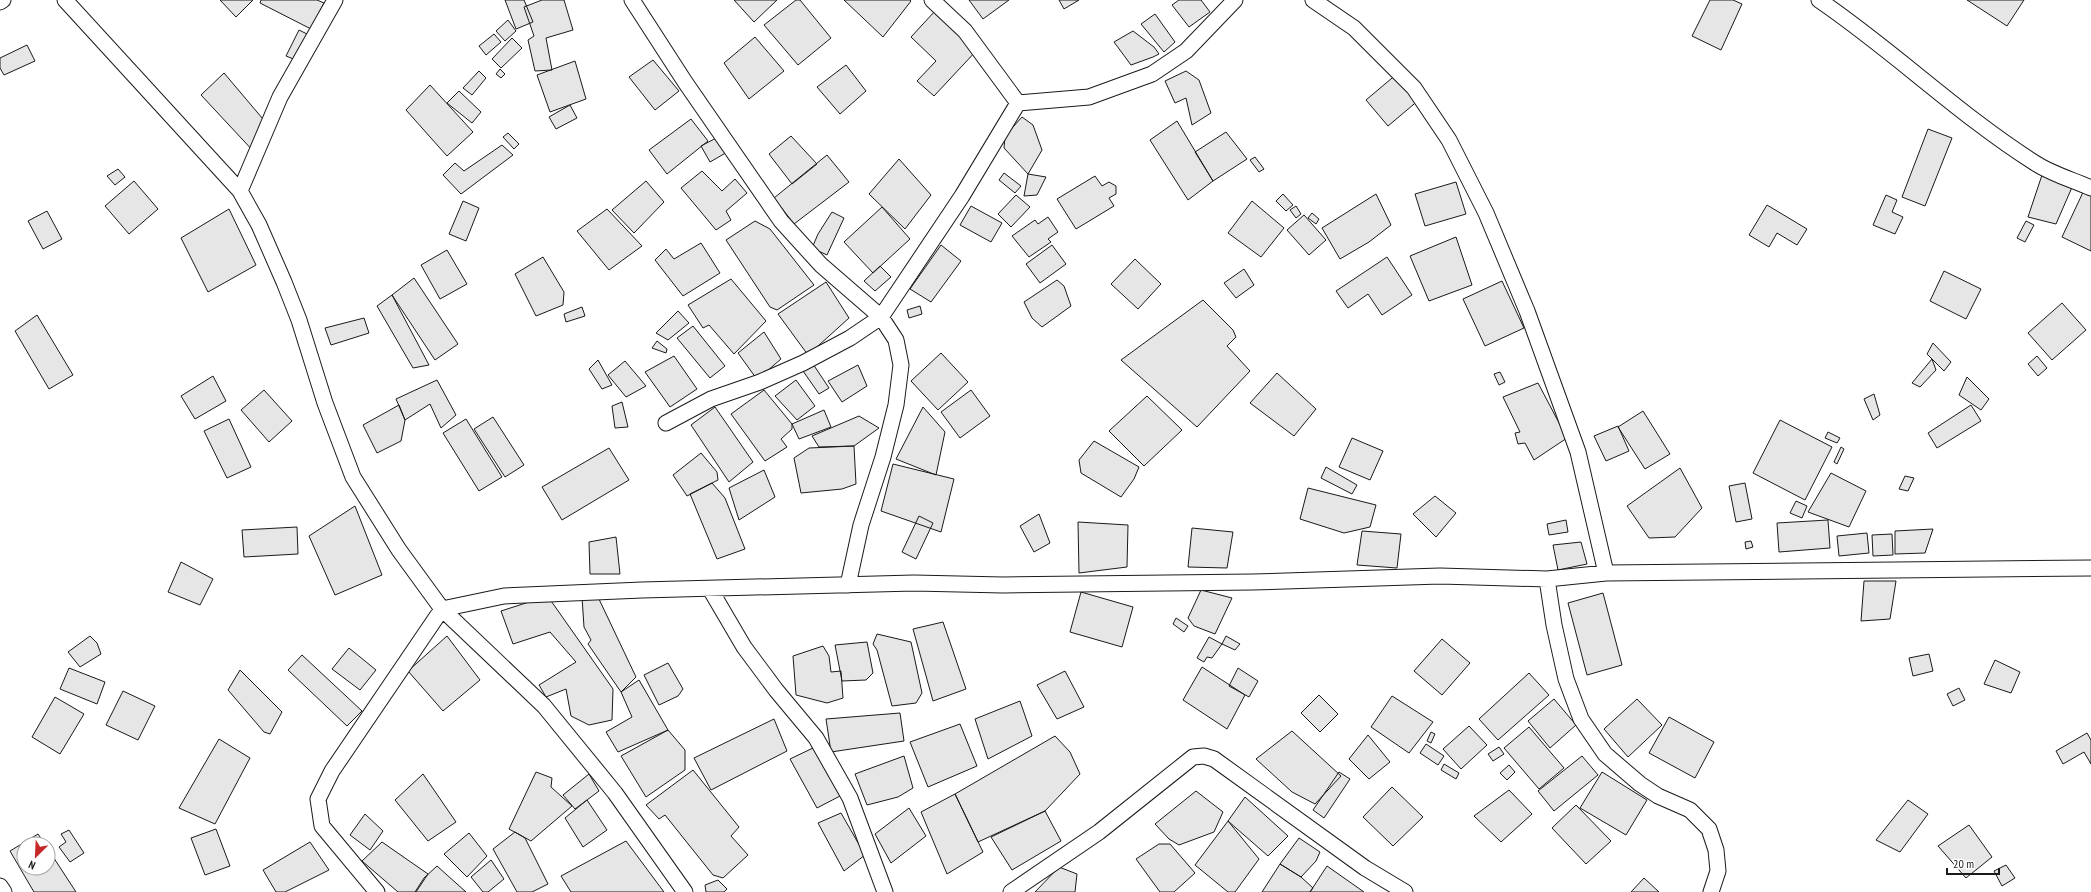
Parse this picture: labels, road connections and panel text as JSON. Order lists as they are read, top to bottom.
{
  "scale_bar": "20 m",
  "north": "bottom left"
}
